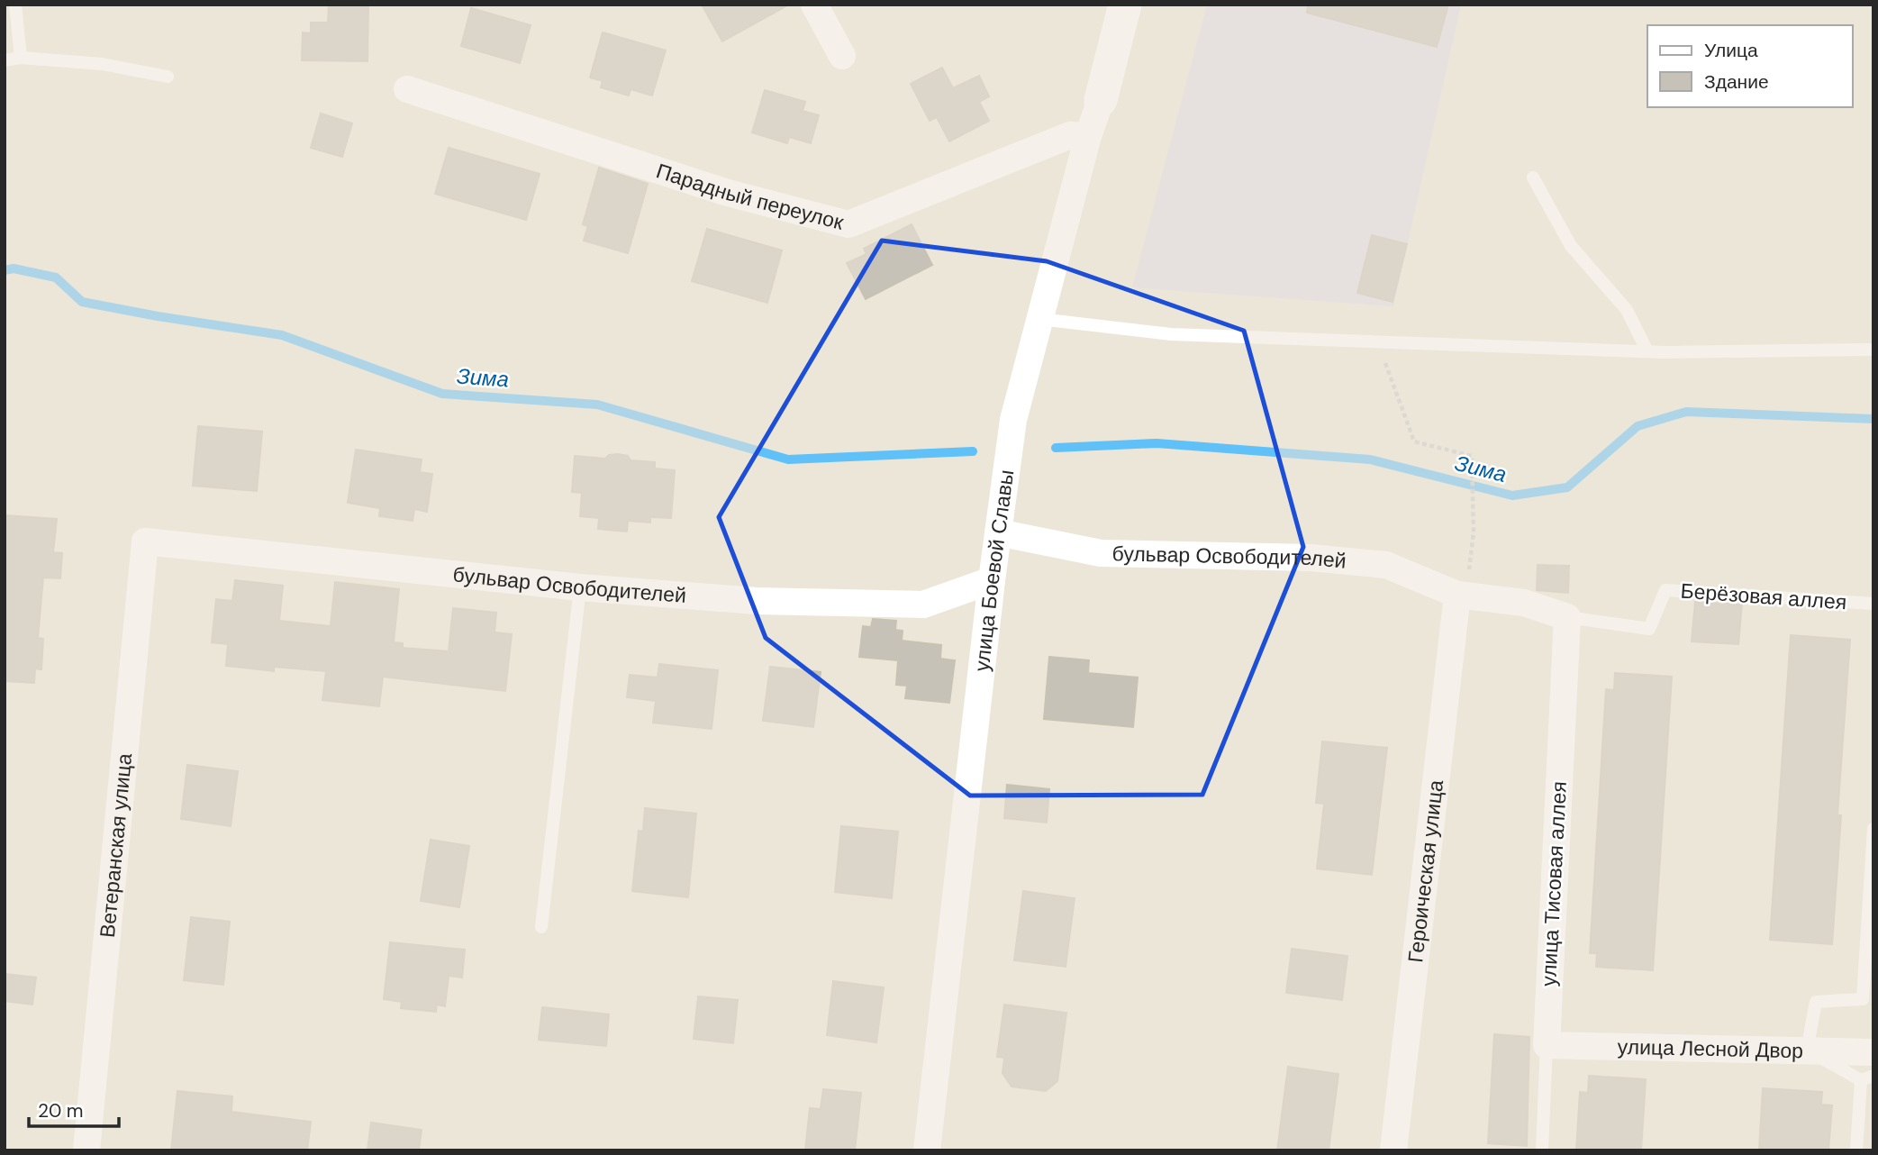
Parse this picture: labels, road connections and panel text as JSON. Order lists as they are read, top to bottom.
{
  "streets": {
    "street": [
      "Парадный переулок",
      "бульвар Освободителей",
      "улица Боевой Славы",
      "Ветеранская улица",
      "Героическая улица",
      "улица Тисовая аллея",
      "улица Лесной Двор"
    ],
    "lane": ["Берёзовая аллея"]
  },
  "crossings": [
    ["Парадный переулок", "улица Боевой Славы"],
    ["бульвар Освободителей", "улица Боевой Славы"],
    ["бульвар Освободителей", "Берёзовая аллея"],
    ["бульвар Освободителей", "Ветеранская улица"],
    ["бульвар Освободителей", "Героическая улица"],
    ["бульвар Освободителей", "улица Тисовая аллея"],
    ["Берёзовая аллея", "улица Тисовая аллея"],
    ["улица Тисовая аллея", "улица Лесной Двор"]
  ],
  "water": ["Зима"],
  "legend": ["Улица", "Здание"],
  "scale_bar": "20 m"
}
